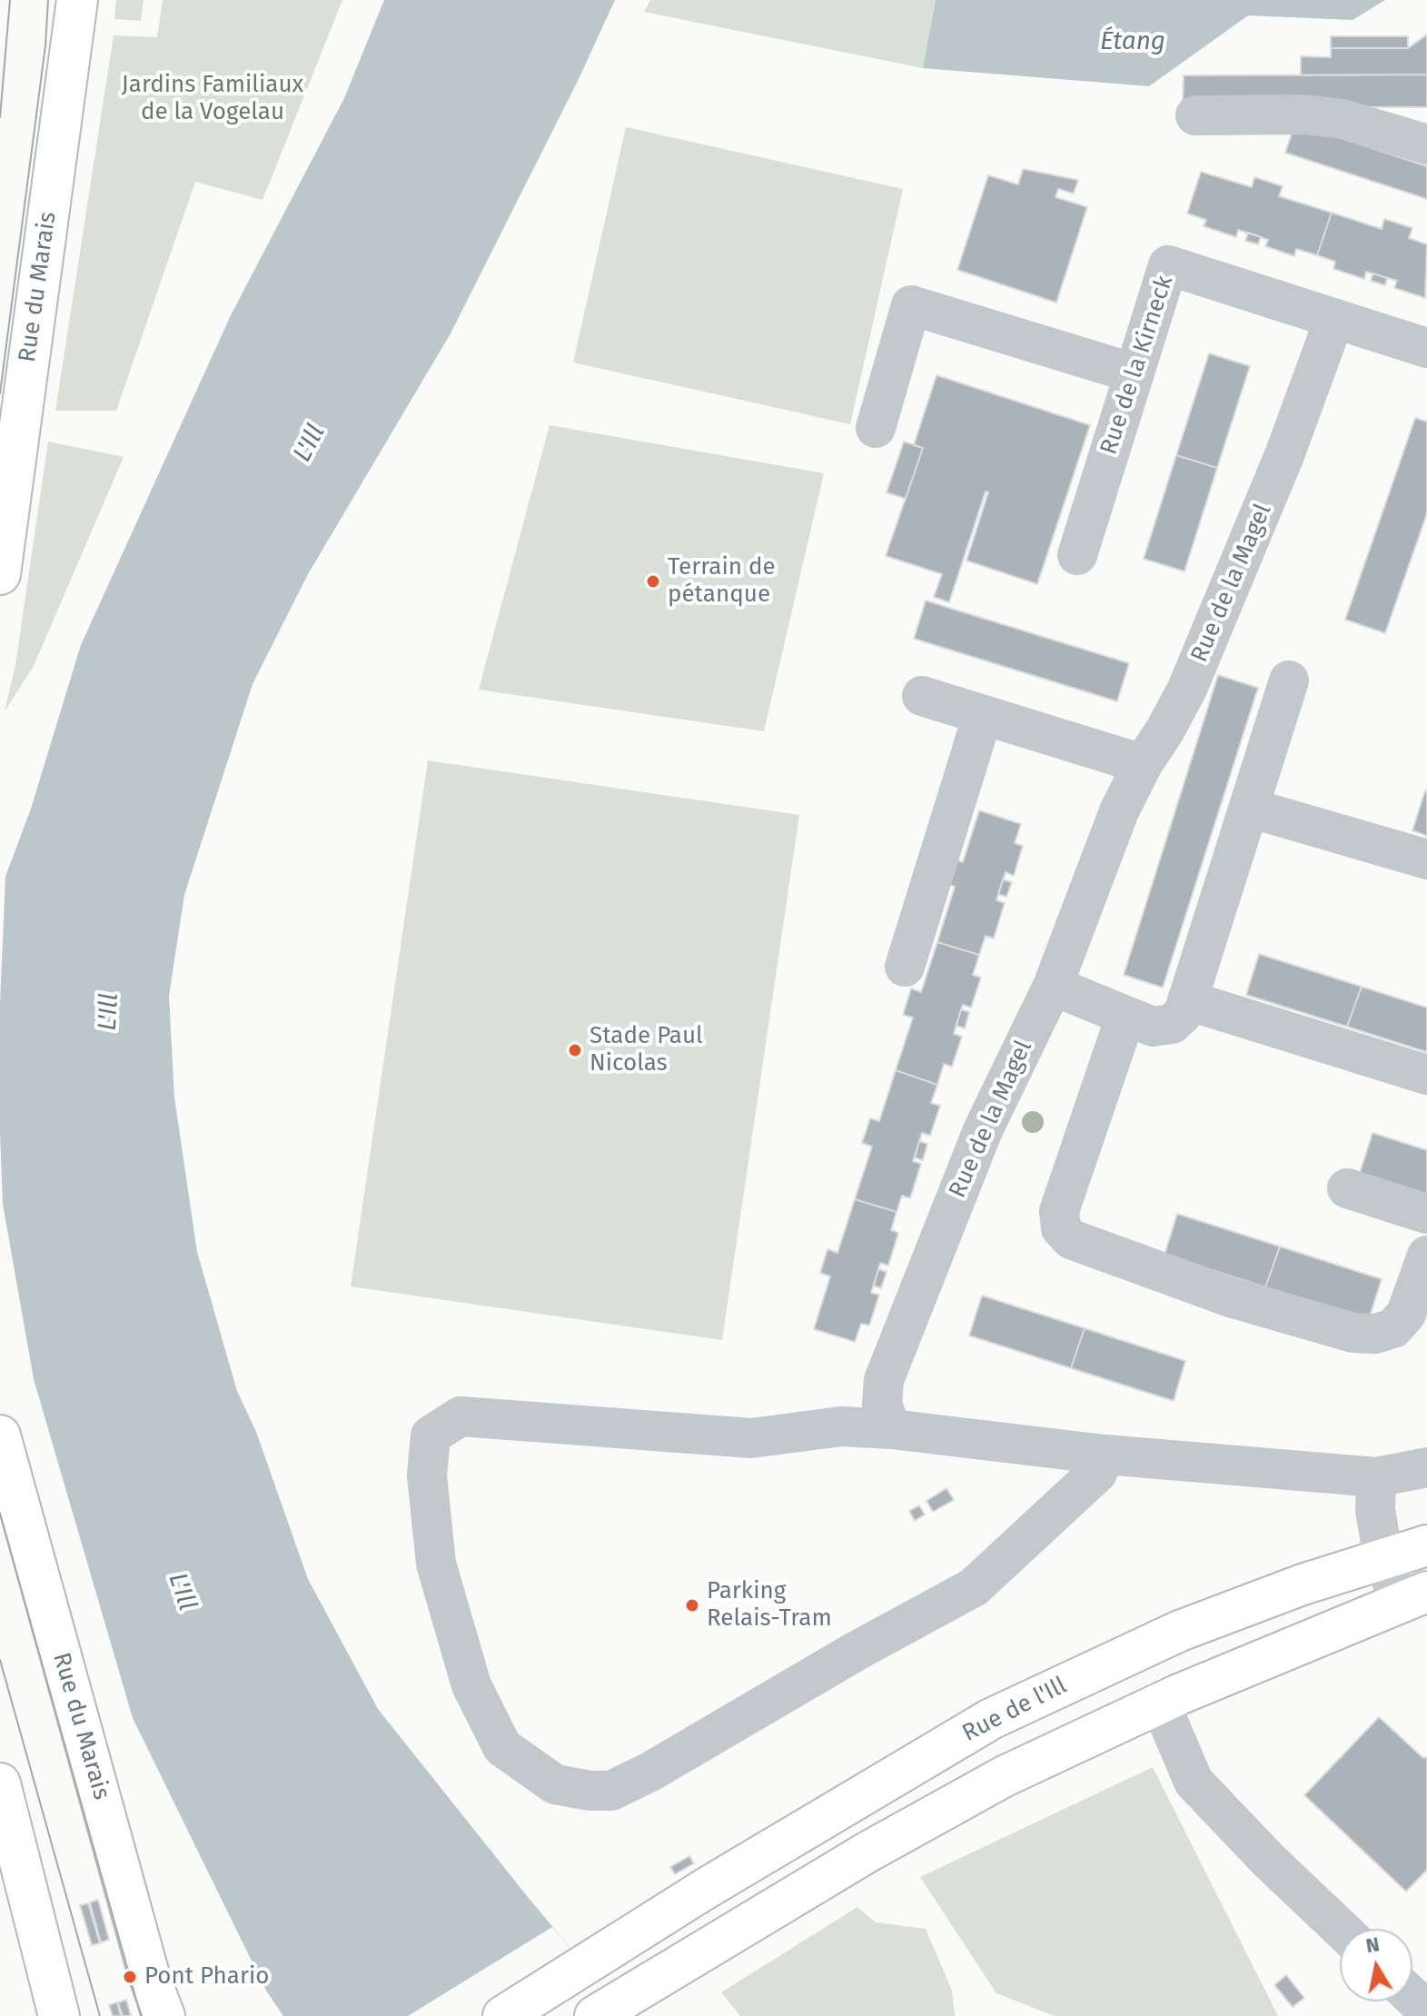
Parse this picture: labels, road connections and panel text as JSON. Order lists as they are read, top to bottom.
{
  "streets": {
    "main road": ["Rue du Marais", "Rue de l'Ill"],
    "street": ["Rue de la Kirneck", "Rue de la Magel"]
  },
  "crossings": [
    ["Rue de la Kirneck", "Rue de la Magel"]
  ],
  "water": ["Étang", "L'Ill"],
  "parks": ["Jardins Familiaux de la Vogelau"],
  "places": [
    "Terrain de pétanque",
    "Stade Paul Nicolas",
    "Parking Relais-Tram",
    "Pont Phario"
  ],
  "north": "top"
}
